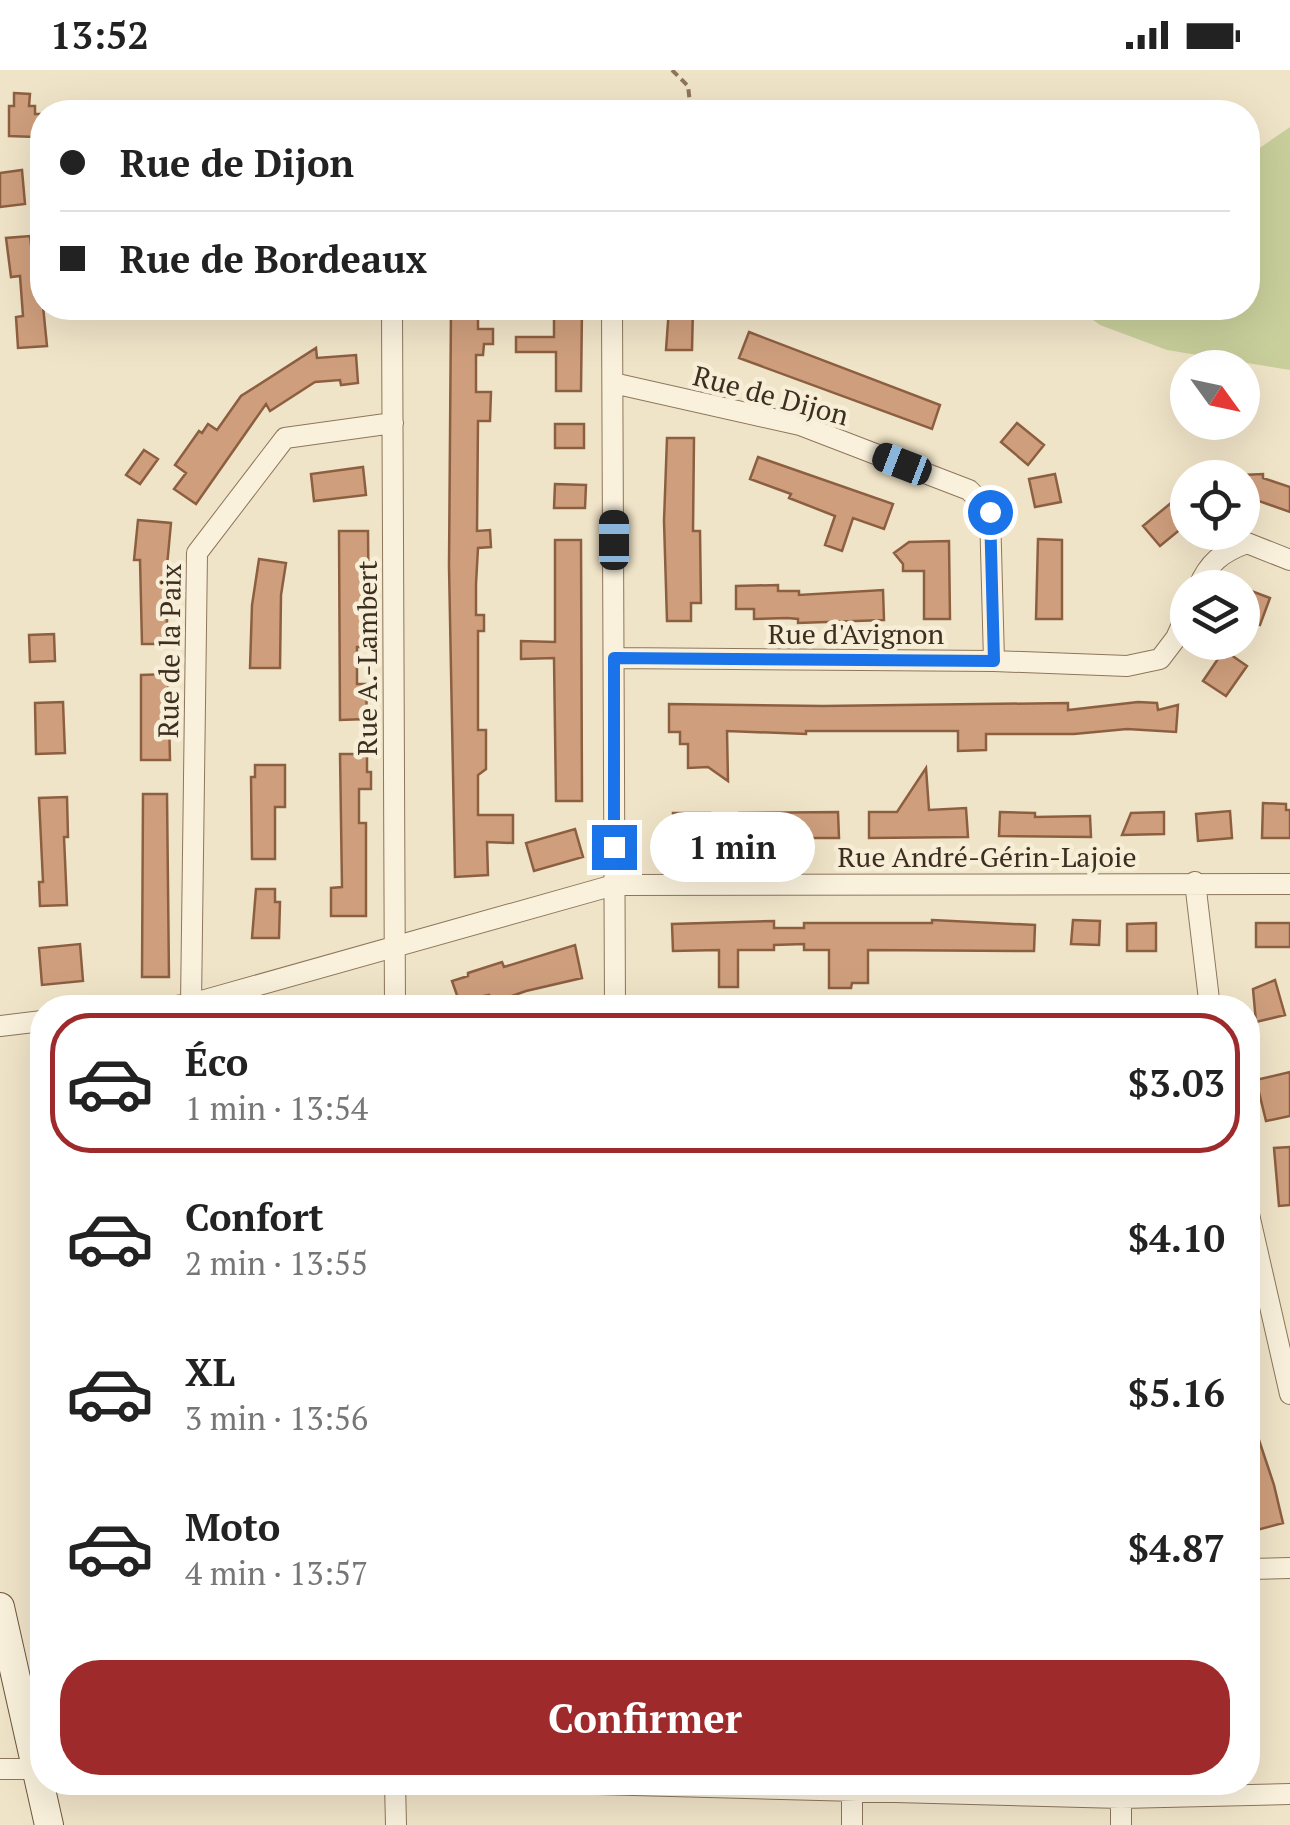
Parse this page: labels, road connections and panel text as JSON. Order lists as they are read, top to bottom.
{
  "streets": {
    "street": [
      "Rue de Dijon",
      "Rue d'Avignon",
      "Rue de la Paix",
      "Rue A.-Lambert",
      "Rue André-Gérin-Lajoie"
    ]
  },
  "crossings": [
    ["Rue de Dijon", "Rue d'Avignon"],
    ["Rue de la Paix", "Rue A.-Lambert"],
    ["Rue A.-Lambert", "Rue André-Gérin-Lajoie"]
  ],
  "north": "bottom right",
  "page": {
    "status": "13:52",
    "banner": ["Rue de Dijon", "Rue de Bordeaux"],
    "bubble": "1 min",
    "list": [
      {
        "name": "Éco",
        "note": "1 min · 13:54",
        "value": "$3.03"
      },
      {
        "name": "Confort",
        "note": "2 min · 13:55",
        "value": "$4.10"
      },
      {
        "name": "XL",
        "note": "3 min · 13:56",
        "value": "$5.16"
      },
      {
        "name": "Moto",
        "note": "4 min · 13:57",
        "value": "$4.87"
      }
    ],
    "buttons": "Confirmer"
  }
}
